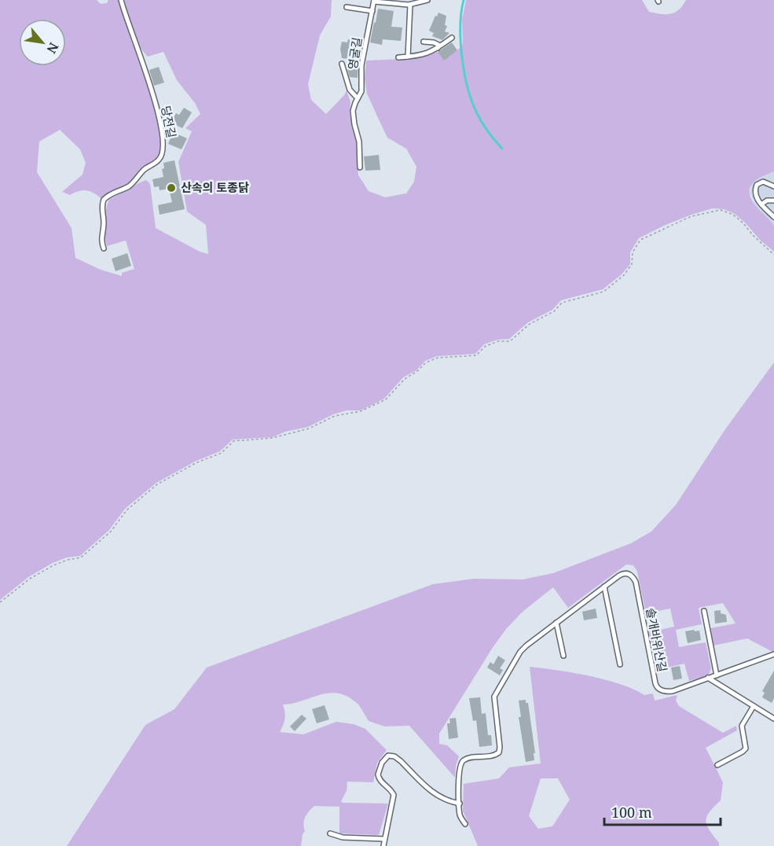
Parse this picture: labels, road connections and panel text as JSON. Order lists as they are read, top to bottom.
{
  "streets": {
    "lane": ["영굴길", "당전길", "솔개바위산길"]
  },
  "places": ["산속의 토종닭"],
  "scale_bar": "100 m",
  "north": "bottom right"
}
